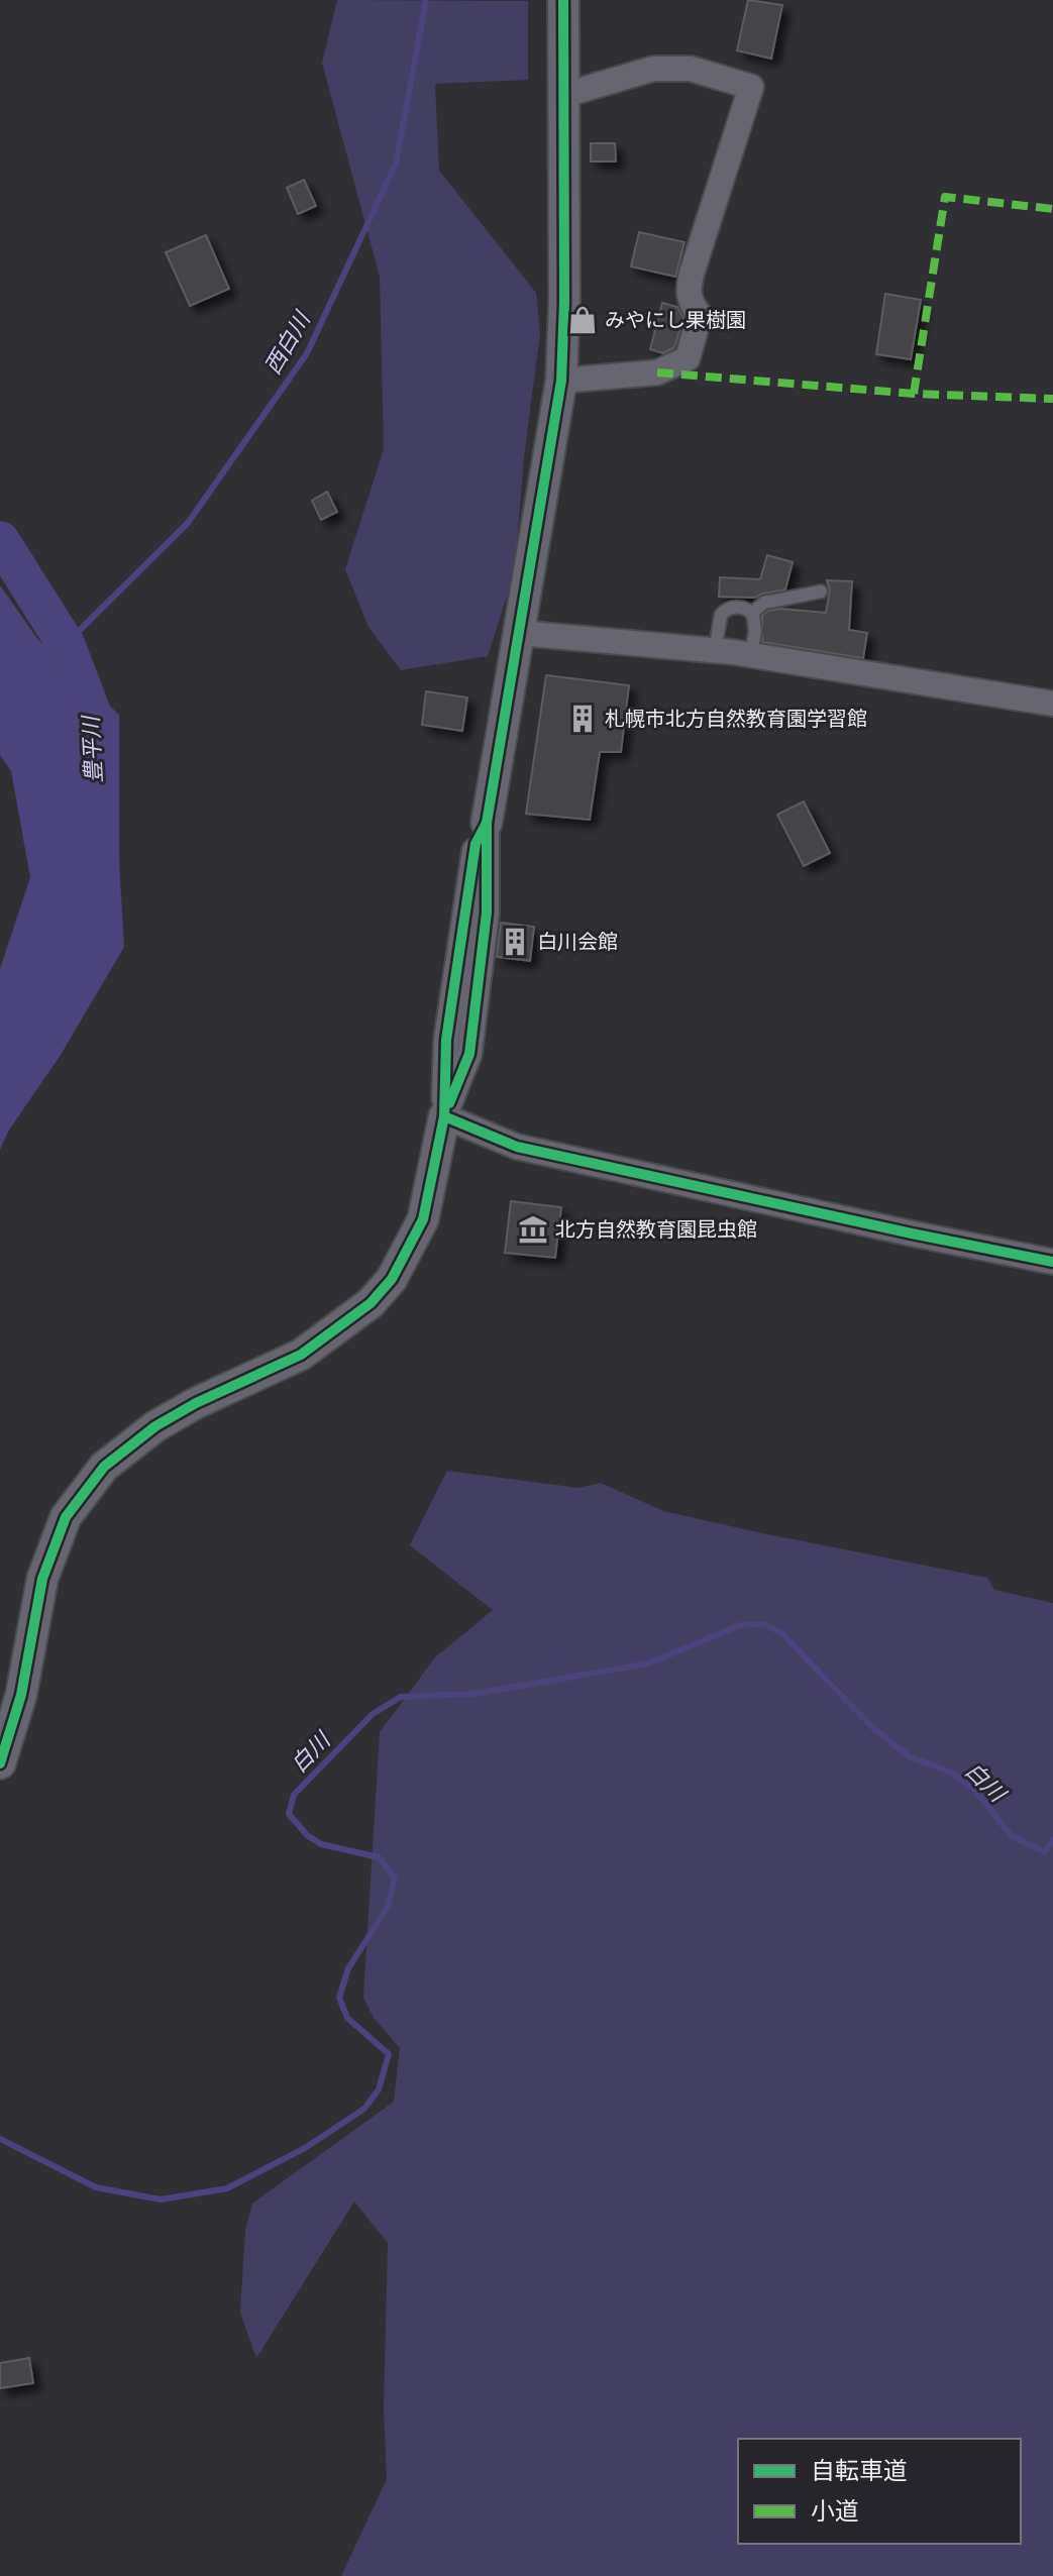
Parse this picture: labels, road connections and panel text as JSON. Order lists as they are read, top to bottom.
{
  "water": ["西白川", "豊平川", "白川"],
  "places": {
    "shop": ["みやにし果樹園"],
    "building": ["札幌市北方自然教育園学習館", "白川会館"],
    "museum": ["北方自然教育園昆虫館"]
  },
  "legend": ["自転車道", "小道"]
}
